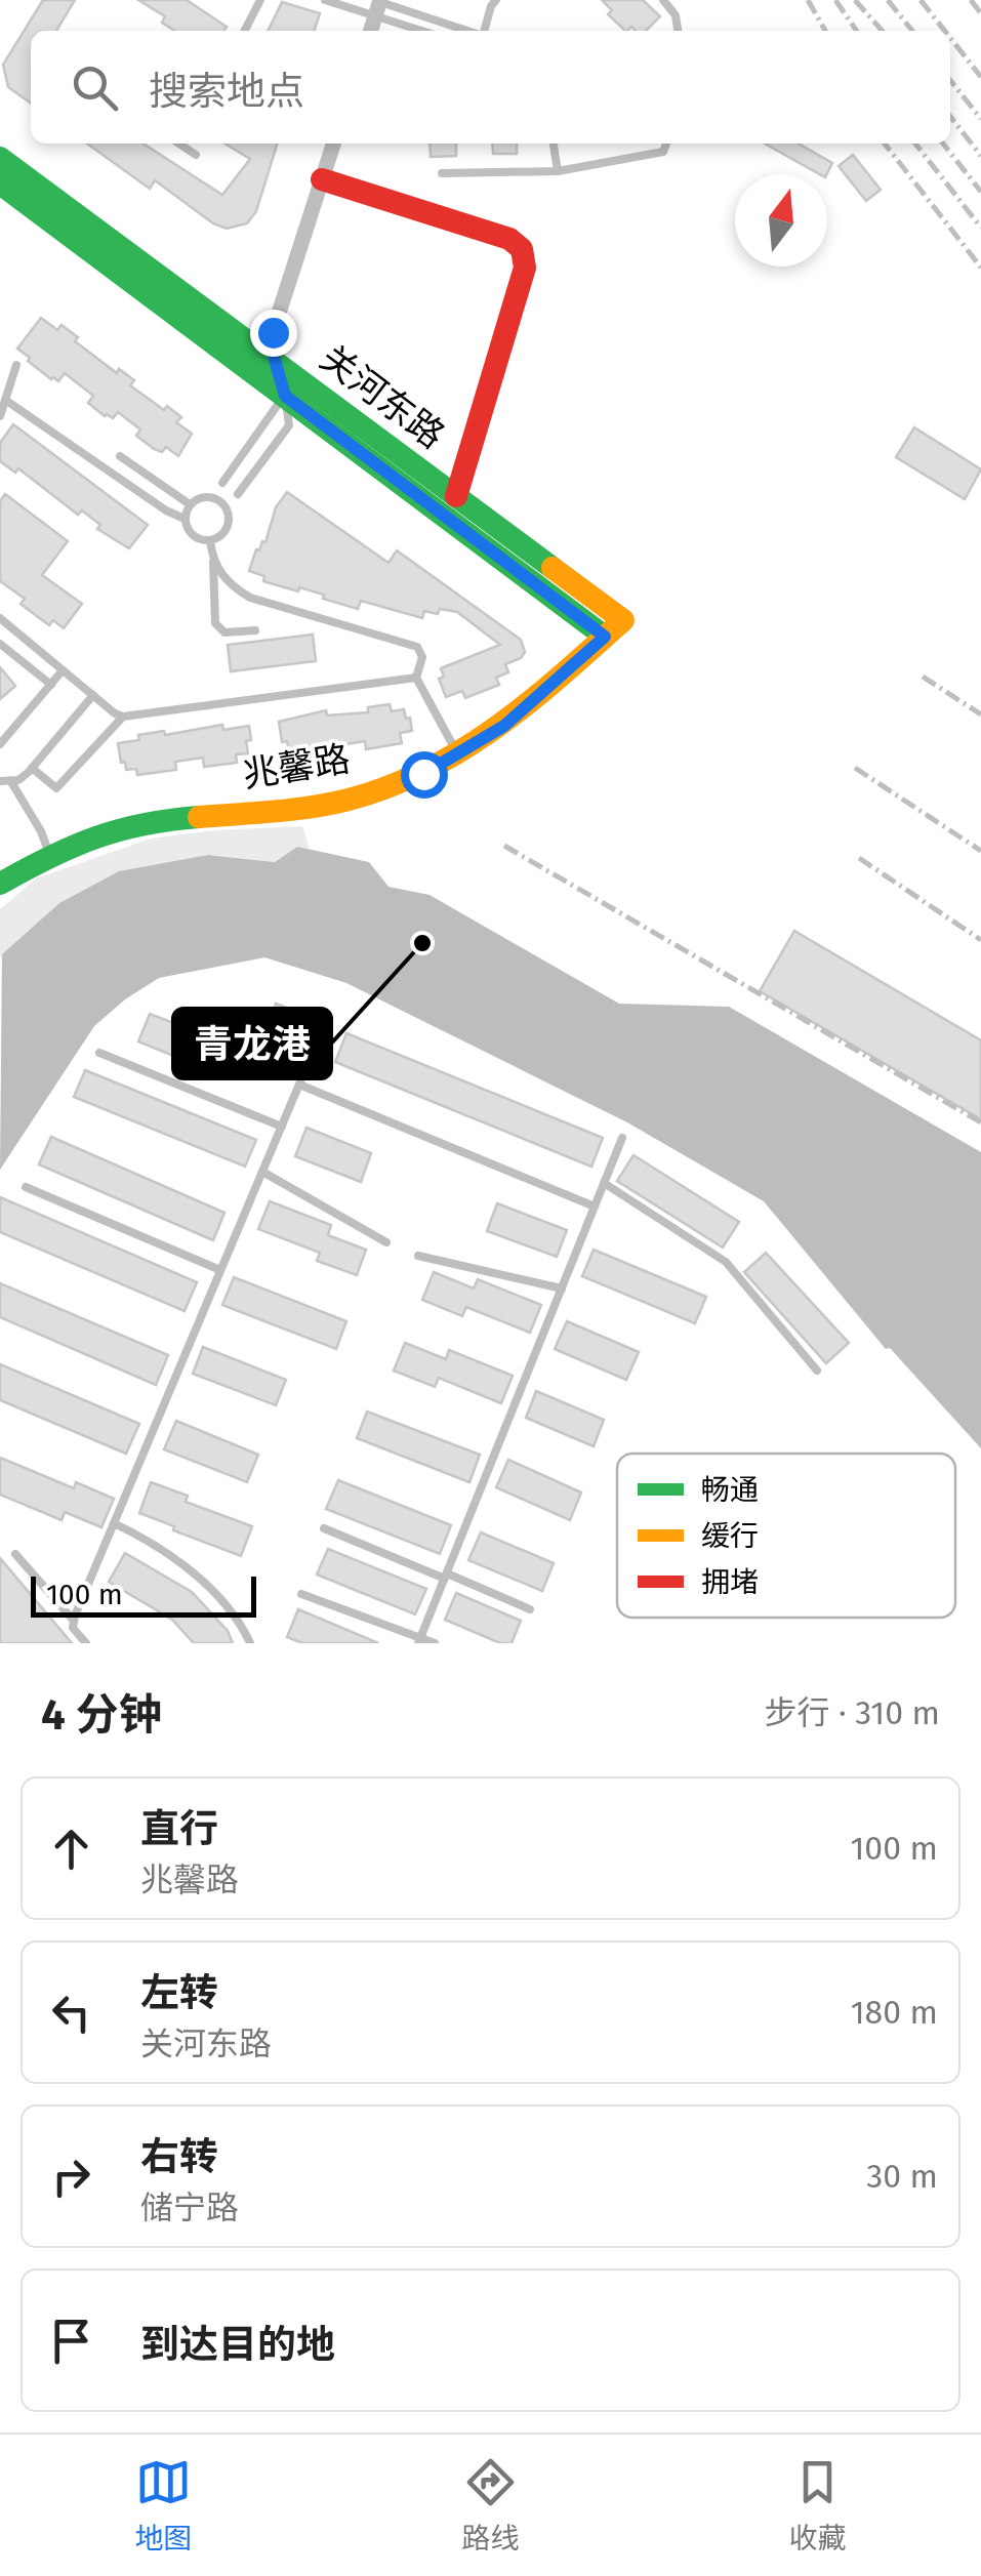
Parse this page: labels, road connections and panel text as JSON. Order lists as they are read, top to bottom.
{
  "streets": {
    "main road": ["关河东路", "兆馨路"]
  },
  "crossings": [
    ["关河东路", "兆馨路"]
  ],
  "places": ["青龙港"],
  "legend": ["畅通", "缓行", "拥堵"],
  "scale_bar": "100 m",
  "north": "top",
  "page": {
    "search": "搜索地点",
    "scale": "100 m",
    "heading": ["4 分钟", "步行 · 310 m"],
    "list": [
      ["直行", "兆馨路", "100 m"],
      ["左转", "关河东路", "180 m"],
      ["右转", "储宁路", "30 m"],
      "到达目的地"
    ],
    "nav": ["地图", "路线", "收藏"]
  }
}
